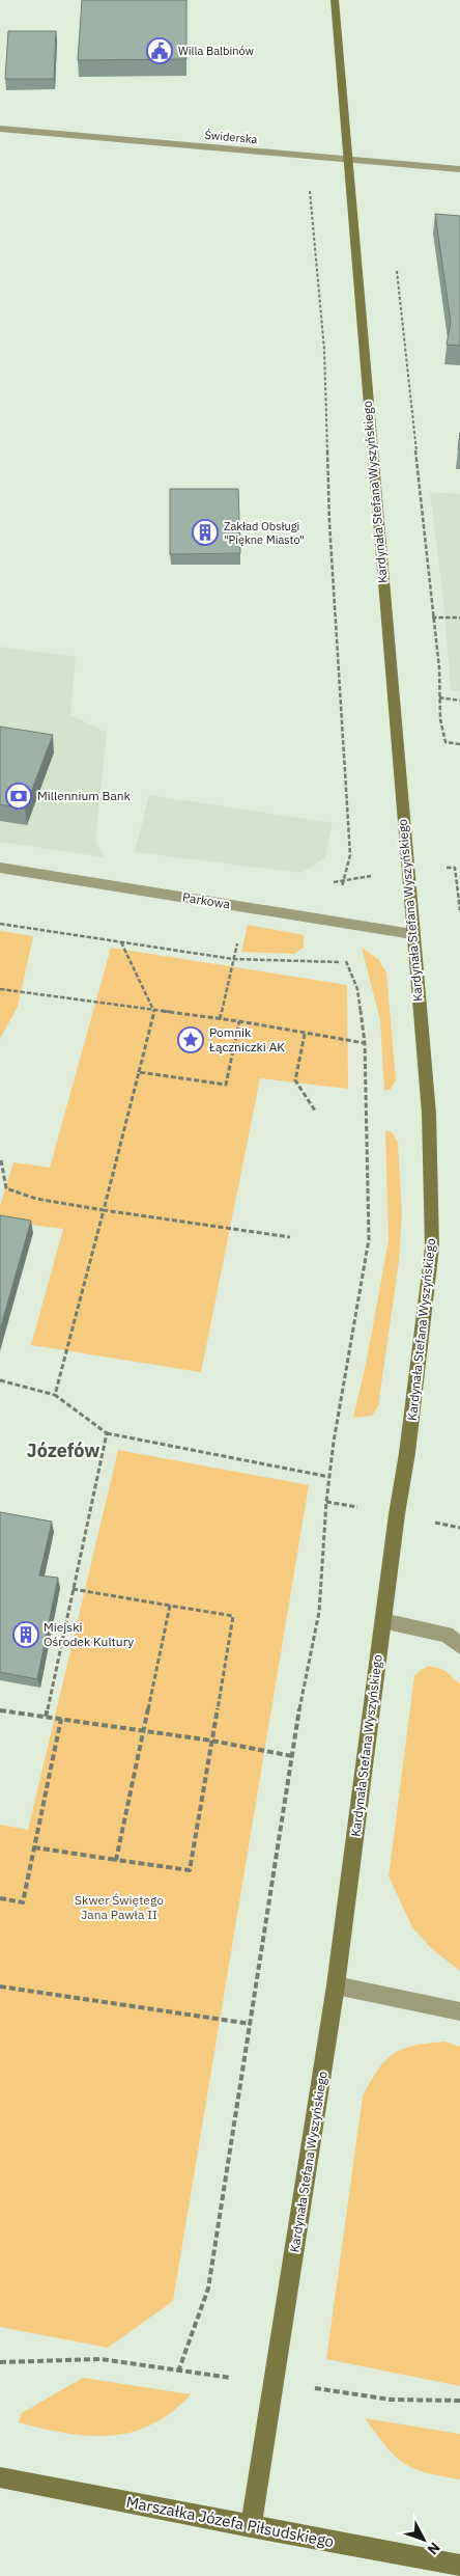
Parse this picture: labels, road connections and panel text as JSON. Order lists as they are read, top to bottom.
{
  "streets": {
    "street": [
      "Świderska",
      "Kardynała Stefana Wyszyńskiego",
      "Parkowa",
      "Marszałka Józefa Piłsudskiego"
    ]
  },
  "crossings": [
    ["Świderska", "Kardynała Stefana Wyszyńskiego"],
    ["Kardynała Stefana Wyszyńskiego", "Parkowa"],
    ["Kardynała Stefana Wyszyńskiego", "Marszałka Józefa Piłsudskiego"]
  ],
  "districts": ["Józefów"],
  "parks": ["Skwer Świętego Jana Pawła II"],
  "places": {
    "public building": ["Willa Balbinów"],
    "building": ["Zakład Obsługi \"Piękne Miasto\"", "Miejski Ośrodek Kultury"],
    "bank": ["Millennium Bank"],
    "place": ["Pomnik Łączniczki AK"]
  },
  "north": "bottom right"
}
